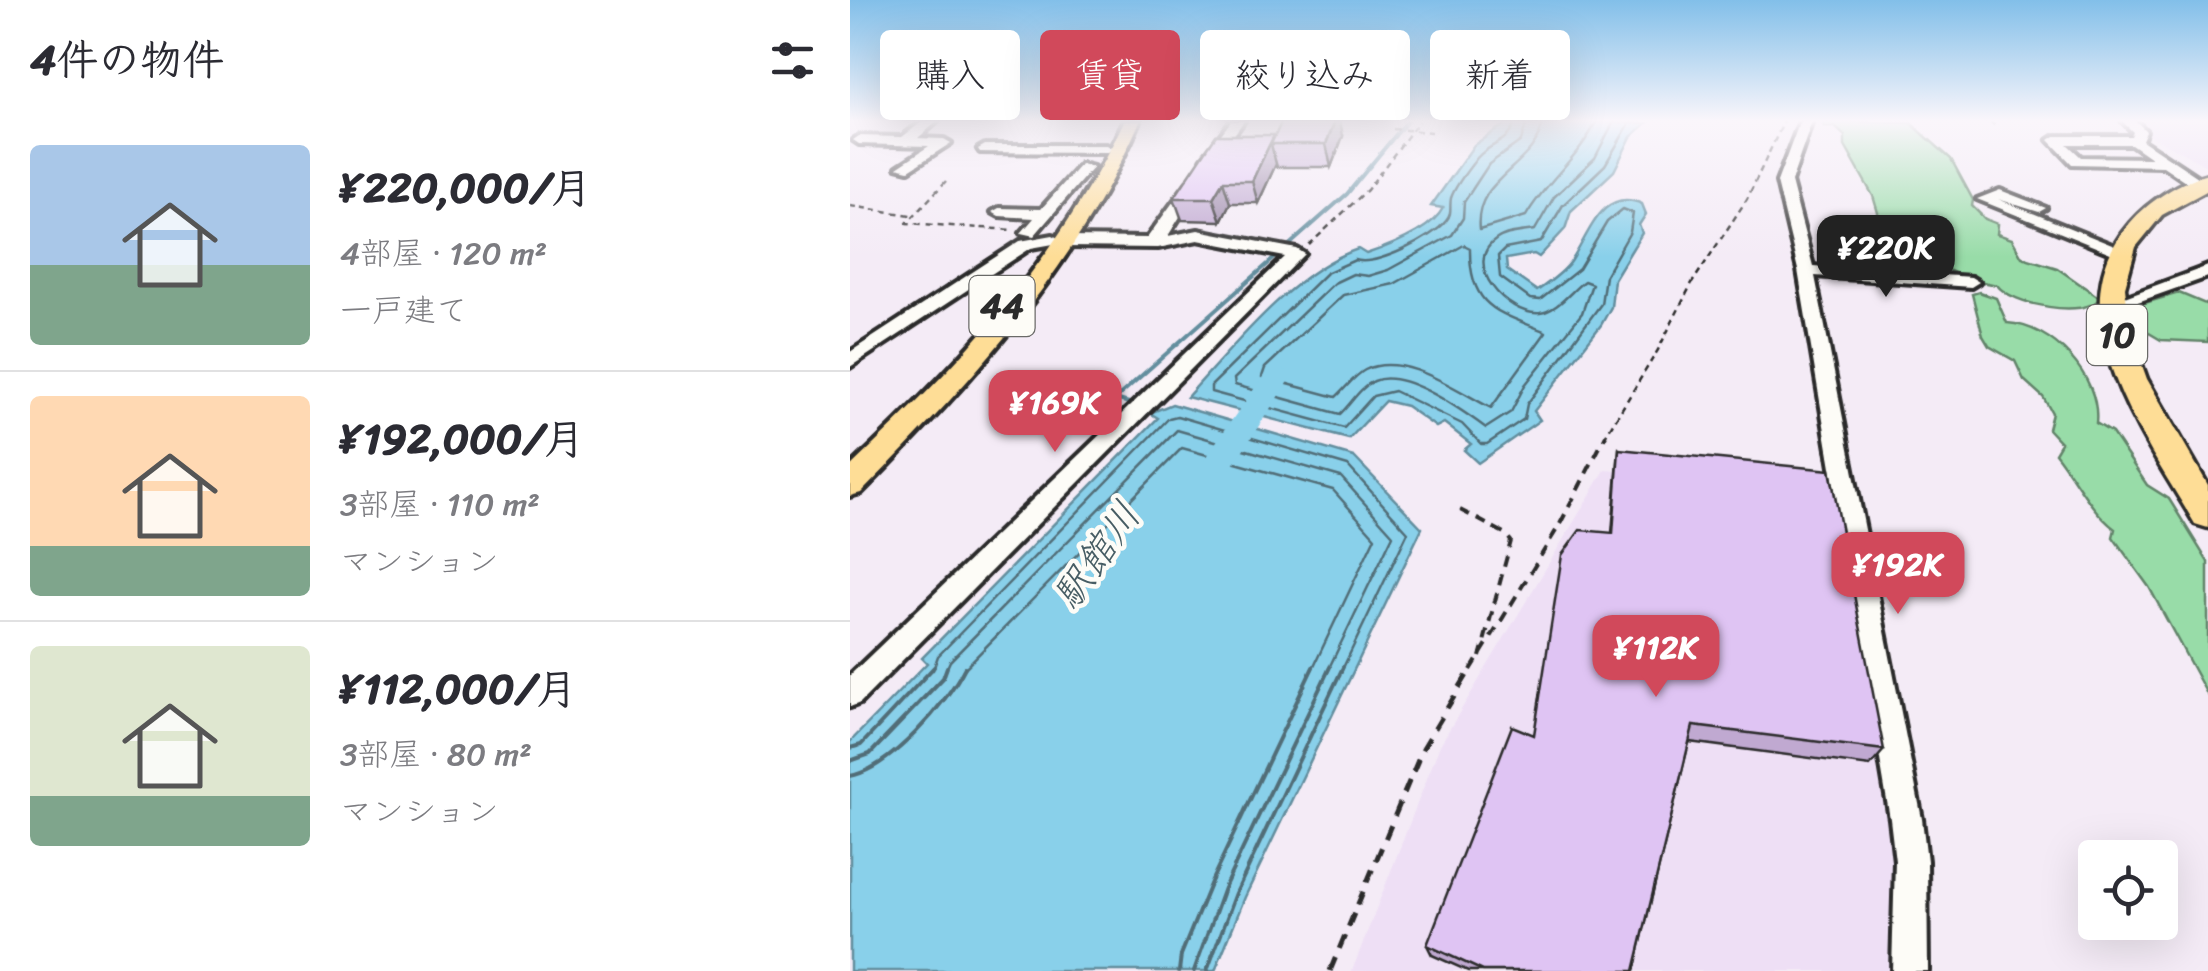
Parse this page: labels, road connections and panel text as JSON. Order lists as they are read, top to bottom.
{
  "streets": {
    "highway": ["10"],
    "main road": ["44"]
  },
  "water": ["駅館川"],
  "page": {
    "heading": "4件の物件",
    "chip": [
      "購入",
      "賃貸",
      "絞り込み",
      "新着"
    ],
    "list": [
      {
        "name": "¥220,000/月",
        "note": "4部屋 · 120 m² · 一戸建て"
      },
      {
        "name": "¥192,000/月",
        "note": "3部屋 · 110 m² · マンション"
      },
      {
        "name": "¥112,000/月",
        "note": "3部屋 · 80 m² · マンション"
      }
    ],
    "price": [
      "¥220K",
      "¥169K",
      "¥192K",
      "¥112K"
    ]
  }
}
